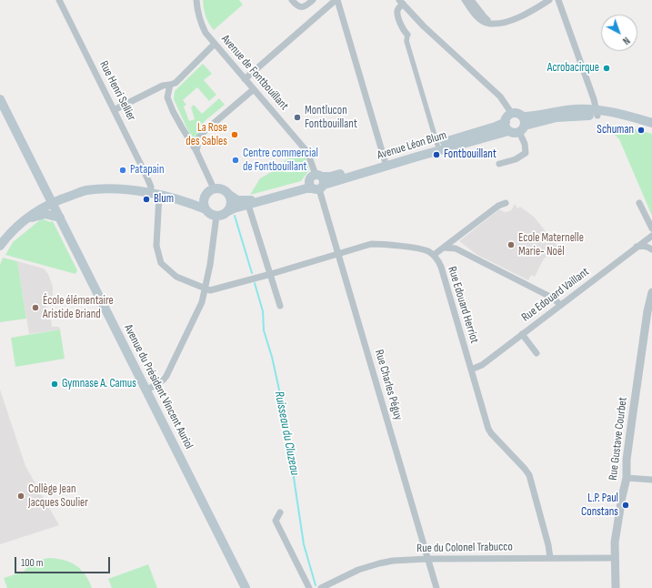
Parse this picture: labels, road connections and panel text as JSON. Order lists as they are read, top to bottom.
{
  "streets": {
    "main road": ["Avenue Léon Blum", "Avenue du Président Vincent Auriol"],
    "street": [
      "Avenue de Fontbouillant",
      "Rue Henri Sellier",
      "Rue Edouard Vaillant",
      "Rue Edouard Herriot",
      "Rue Charles Péguy",
      "Rue Gustave Courbet",
      "Rue du Colonel Trabucco"
    ]
  },
  "crossings": [
    ["Avenue de Fontbouillant", "Avenue Léon Blum"],
    ["Avenue de Fontbouillant", "Rue Charles Péguy"],
    ["Rue Henri Sellier", "Rue Edouard Herriot"],
    ["Avenue Léon Blum", "Rue Charles Péguy"],
    ["Rue Edouard Vaillant", "Rue Edouard Herriot"],
    ["Rue Edouard Herriot", "Rue Charles Péguy"],
    ["Rue Edouard Herriot", "Rue du Colonel Trabucco"],
    ["Rue Charles Péguy", "Rue du Colonel Trabucco"],
    ["Rue Gustave Courbet", "Rue du Colonel Trabucco"]
  ],
  "water": ["Ruisseau du Cluzeau"],
  "places": [
    "Acrobacirque",
    "Montlucon Fontbouillant",
    "Schuman",
    "La Rose des Sables",
    "Fontbouillant",
    "Centre commercial de Fontbouillant",
    "Patapain",
    "Blum",
    "Ecole Maternelle Marie- Noël",
    "École élémentaire Aristide Briand",
    "Gymnase A. Camus",
    "Collège Jean Jacques Soulier",
    "L.P. Paul Constans"
  ],
  "scale_bar": "100 m",
  "north": "bottom right"
}
